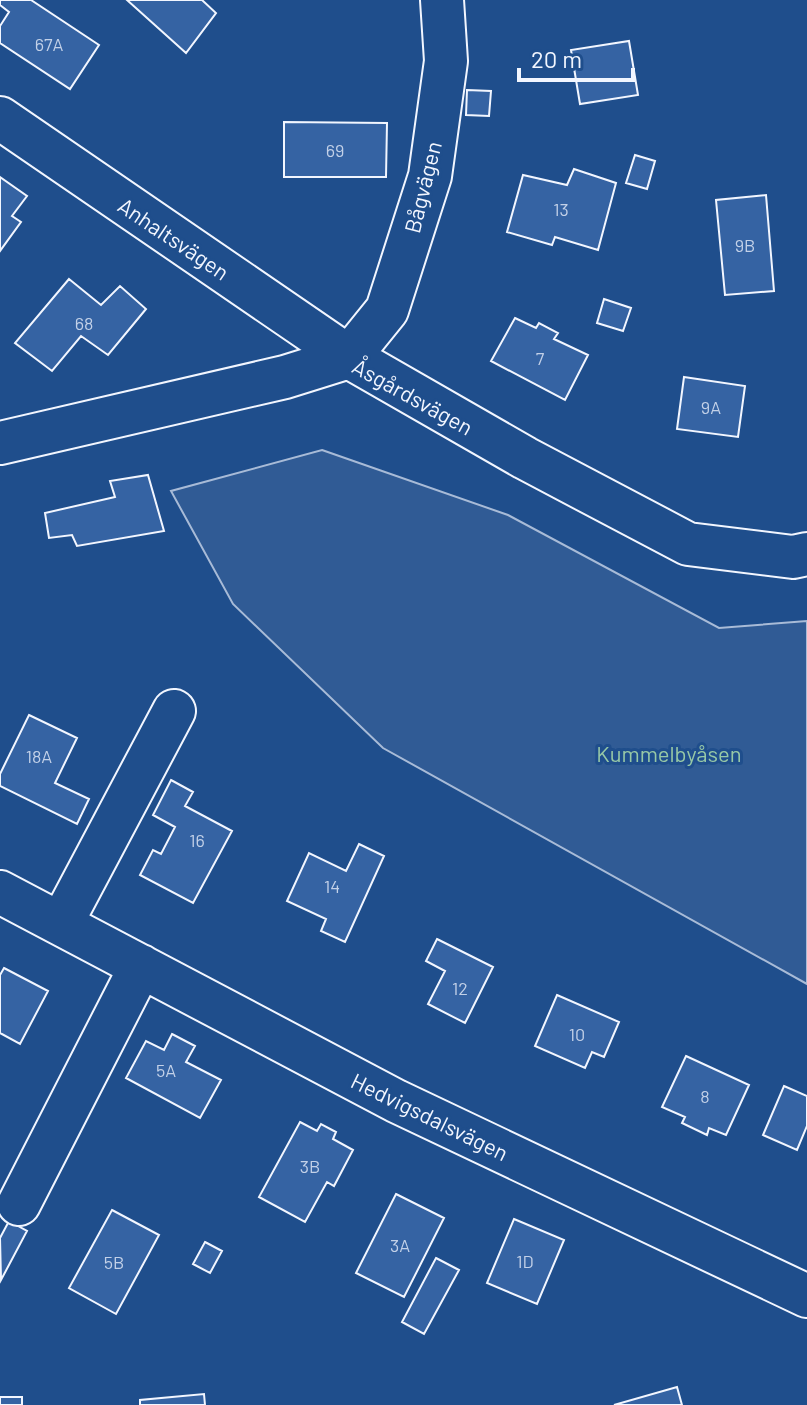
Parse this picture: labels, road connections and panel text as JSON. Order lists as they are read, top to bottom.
{
  "streets": {
    "street": [
      "Bågvägen",
      "Anhaltsvägen",
      "Åsgårdsvägen",
      "Hedvigsdalsvägen"
    ]
  },
  "crossings": [
    ["Bågvägen", "Anhaltsvägen"],
    ["Bågvägen", "Åsgårdsvägen"],
    ["Anhaltsvägen", "Åsgårdsvägen"]
  ],
  "parks": ["Kummelbyåsen"],
  "house_numbers": [
    "67A",
    "69",
    "13",
    "9B",
    "68",
    "7",
    "9A",
    "18A",
    "16",
    "14",
    "12",
    "10",
    "5A",
    "8",
    "3B",
    "3A",
    "1D",
    "5B"
  ],
  "scale_bar": "20 m"
}
